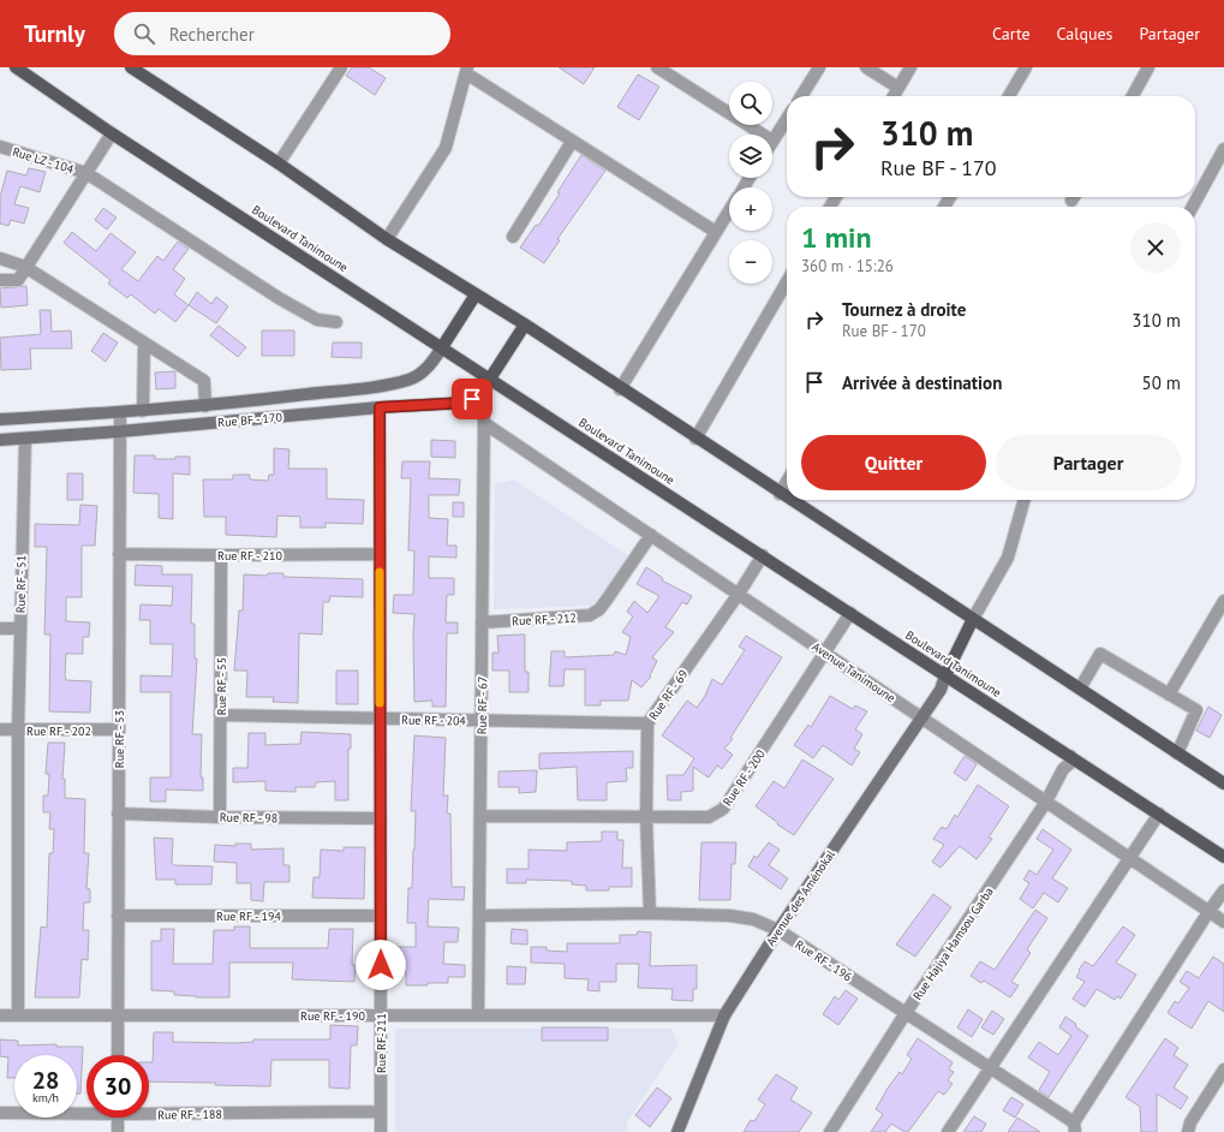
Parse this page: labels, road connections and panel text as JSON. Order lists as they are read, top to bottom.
{
  "streets": {
    "main road": ["Boulevard Tanimoune", "Rue BF - 170", "Avenue des Aménokal"],
    "street": [
      "Rue LZ - 104",
      "Rue RF - 210",
      "Rue RF - 51",
      "Rue RF - 212",
      "Avenue Tanimoune",
      "Rue RF - 55",
      "Rue RF - 69",
      "Rue RF - 67",
      "Rue RF - 204",
      "Rue RF - 202",
      "Rue RF - 53",
      "Rue RF - 200",
      "Rue RF - 98",
      "Rue RF - 194",
      "Rue Hajiya Hamsou Garba",
      "Rue RF - 196",
      "Rue RF - 190",
      "Rue RF-211",
      "Rue RF - 188"
    ]
  },
  "crossings": [
    ["Boulevard Tanimoune", "Rue BF - 170"],
    ["Boulevard Tanimoune", "Rue RF - 69"],
    ["Boulevard Tanimoune", "Rue RF - 200"],
    ["Boulevard Tanimoune", "Avenue des Aménokal"],
    ["Boulevard Tanimoune", "Rue Hajiya Hamsou Garba"],
    ["Rue BF - 170", "Rue RF - 51"],
    ["Rue BF - 170", "Rue RF - 67"],
    ["Rue BF - 170", "Rue RF - 53"],
    ["Rue BF - 170", "Rue RF-211"],
    ["Rue RF - 210", "Rue RF - 55"],
    ["Rue RF - 210", "Rue RF - 53"],
    ["Rue RF - 210", "Rue RF-211"],
    ["Rue RF - 51", "Rue RF - 202"],
    ["Rue RF - 51", "Rue RF - 190"],
    ["Rue RF - 212", "Avenue Tanimoune"],
    ["Rue RF - 212", "Rue RF - 67"],
    ["Avenue Tanimoune", "Rue RF - 69"],
    ["Avenue Tanimoune", "Rue RF - 67"],
    ["Avenue Tanimoune", "Rue RF - 200"],
    ["Avenue Tanimoune", "Avenue des Aménokal"],
    ["Avenue Tanimoune", "Rue Hajiya Hamsou Garba"],
    ["Avenue Tanimoune", "Rue RF - 196"],
    ["Rue RF - 55", "Rue RF - 204"],
    ["Rue RF - 55", "Rue RF - 98"],
    ["Rue RF - 69", "Rue RF - 204"],
    ["Rue RF - 69", "Rue RF - 200"],
    ["Rue RF - 69", "Rue RF - 196"],
    ["Rue RF - 67", "Rue RF - 204"],
    ["Rue RF - 67", "Rue RF - 200"],
    ["Rue RF - 67", "Rue RF - 196"],
    ["Rue RF - 67", "Rue RF - 190"],
    ["Rue RF - 204", "Rue RF-211"],
    ["Rue RF - 202", "Rue RF - 53"],
    ["Rue RF - 53", "Rue RF - 98"],
    ["Rue RF - 53", "Rue RF - 194"],
    ["Rue RF - 53", "Rue RF - 190"],
    ["Rue RF - 98", "Rue RF-211"],
    ["Avenue des Aménokal", "Rue RF - 196"],
    ["Avenue des Aménokal", "Rue RF - 190"],
    ["Rue RF - 194", "Rue RF-211"],
    ["Rue Hajiya Hamsou Garba", "Rue RF - 196"],
    ["Rue RF - 190", "Rue RF-211"],
    ["Rue RF-211", "Rue RF - 188"]
  ],
  "page": {
    "header": "Turnly",
    "search": "Rechercher",
    "nav": ["Carte", "Calques", "Partager"],
    "map_buttons": ["+", "−"],
    "turn": ["310 m", "Rue BF - 170"],
    "heading": ["1 min", "360 m · 15:26"],
    "list": [
      {
        "name": "Tournez à droite",
        "note": "Rue BF - 170",
        "value": "310 m"
      },
      {
        "name": "Arrivée à destination",
        "value": "50 m"
      }
    ],
    "buttons": ["Quitter", "Partager"],
    "speed": "28 km/h",
    "limit": "30"
  }
}
